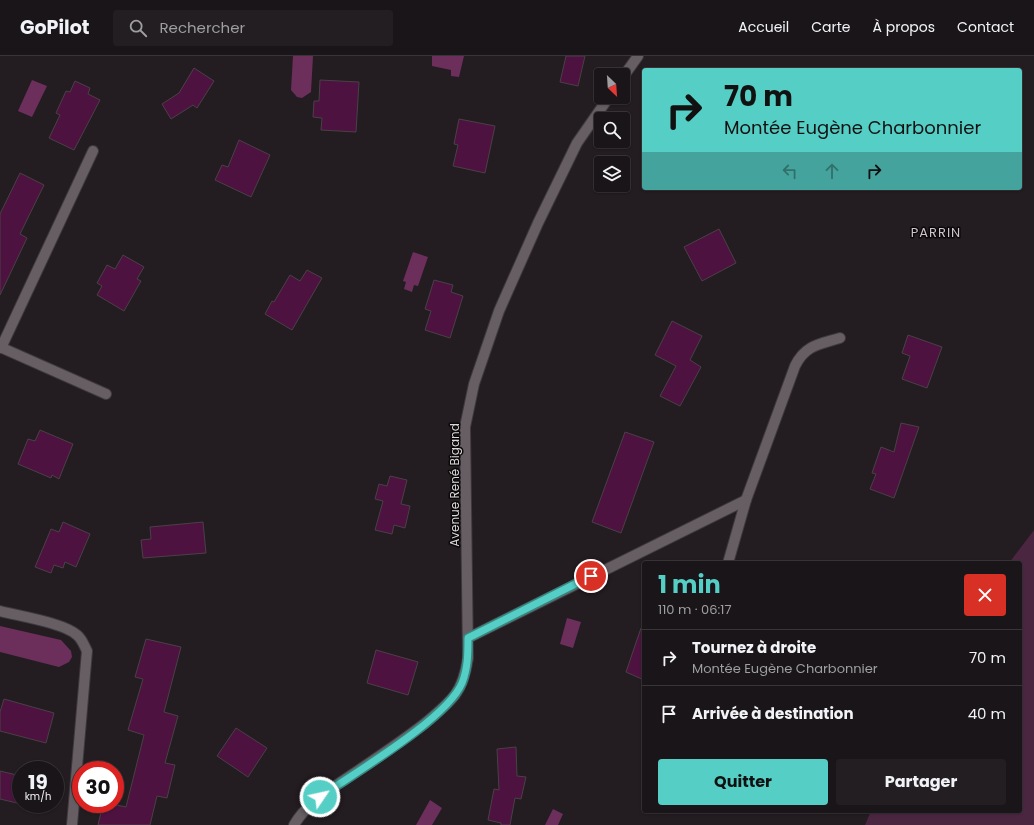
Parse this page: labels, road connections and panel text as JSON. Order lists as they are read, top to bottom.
{
  "streets": {
    "street": ["Avenue René Bigand"]
  },
  "districts": ["PARRIN"],
  "north": "bottom right",
  "page": {
    "header": "GoPilot",
    "search": "Rechercher",
    "nav": [
      "Accueil",
      "Carte",
      "À propos",
      "Contact"
    ],
    "turn": ["70 m", "Montée Eugène Charbonnier"],
    "heading": ["1 min", "110 m · 06:17"],
    "list": [
      {
        "name": "Tournez à droite",
        "note": "Montée Eugène Charbonnier",
        "value": "70 m"
      },
      {
        "name": "Arrivée à destination",
        "value": "40 m"
      }
    ],
    "buttons": ["Quitter", "Partager"],
    "speed": "19 km/h",
    "limit": "30"
  }
}
